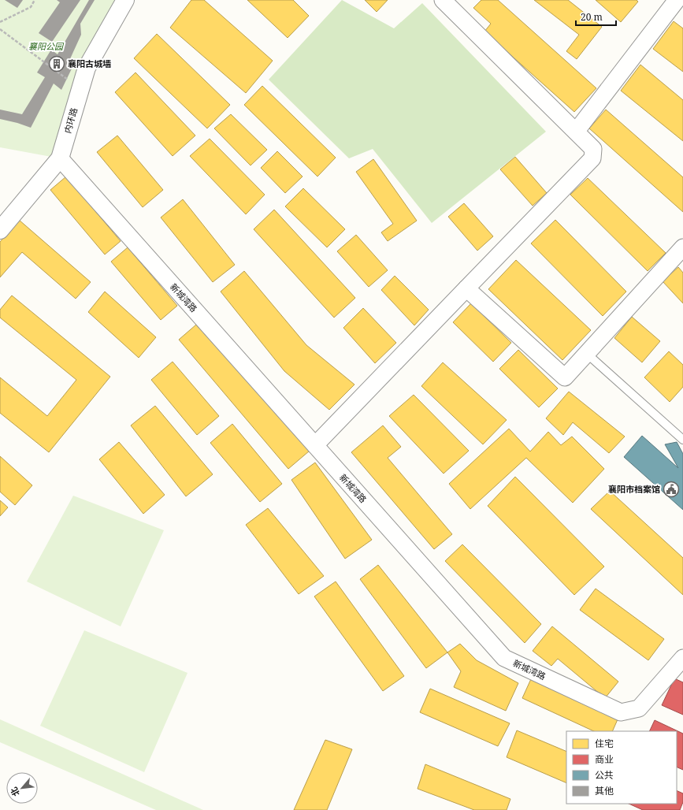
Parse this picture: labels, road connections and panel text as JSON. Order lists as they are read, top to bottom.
{
  "streets": {
    "street": ["内环路", "新城湾路"]
  },
  "crossings": [
    ["内环路", "新城湾路"]
  ],
  "parks": ["襄阳公园"],
  "places": {
    "building": ["襄阳古城墙"],
    "public building": ["襄阳市档案馆"]
  },
  "legend": [
    "住宅",
    "商业",
    "公共",
    "其他"
  ],
  "scale_bar": "20 m",
  "north": "bottom left"
}
